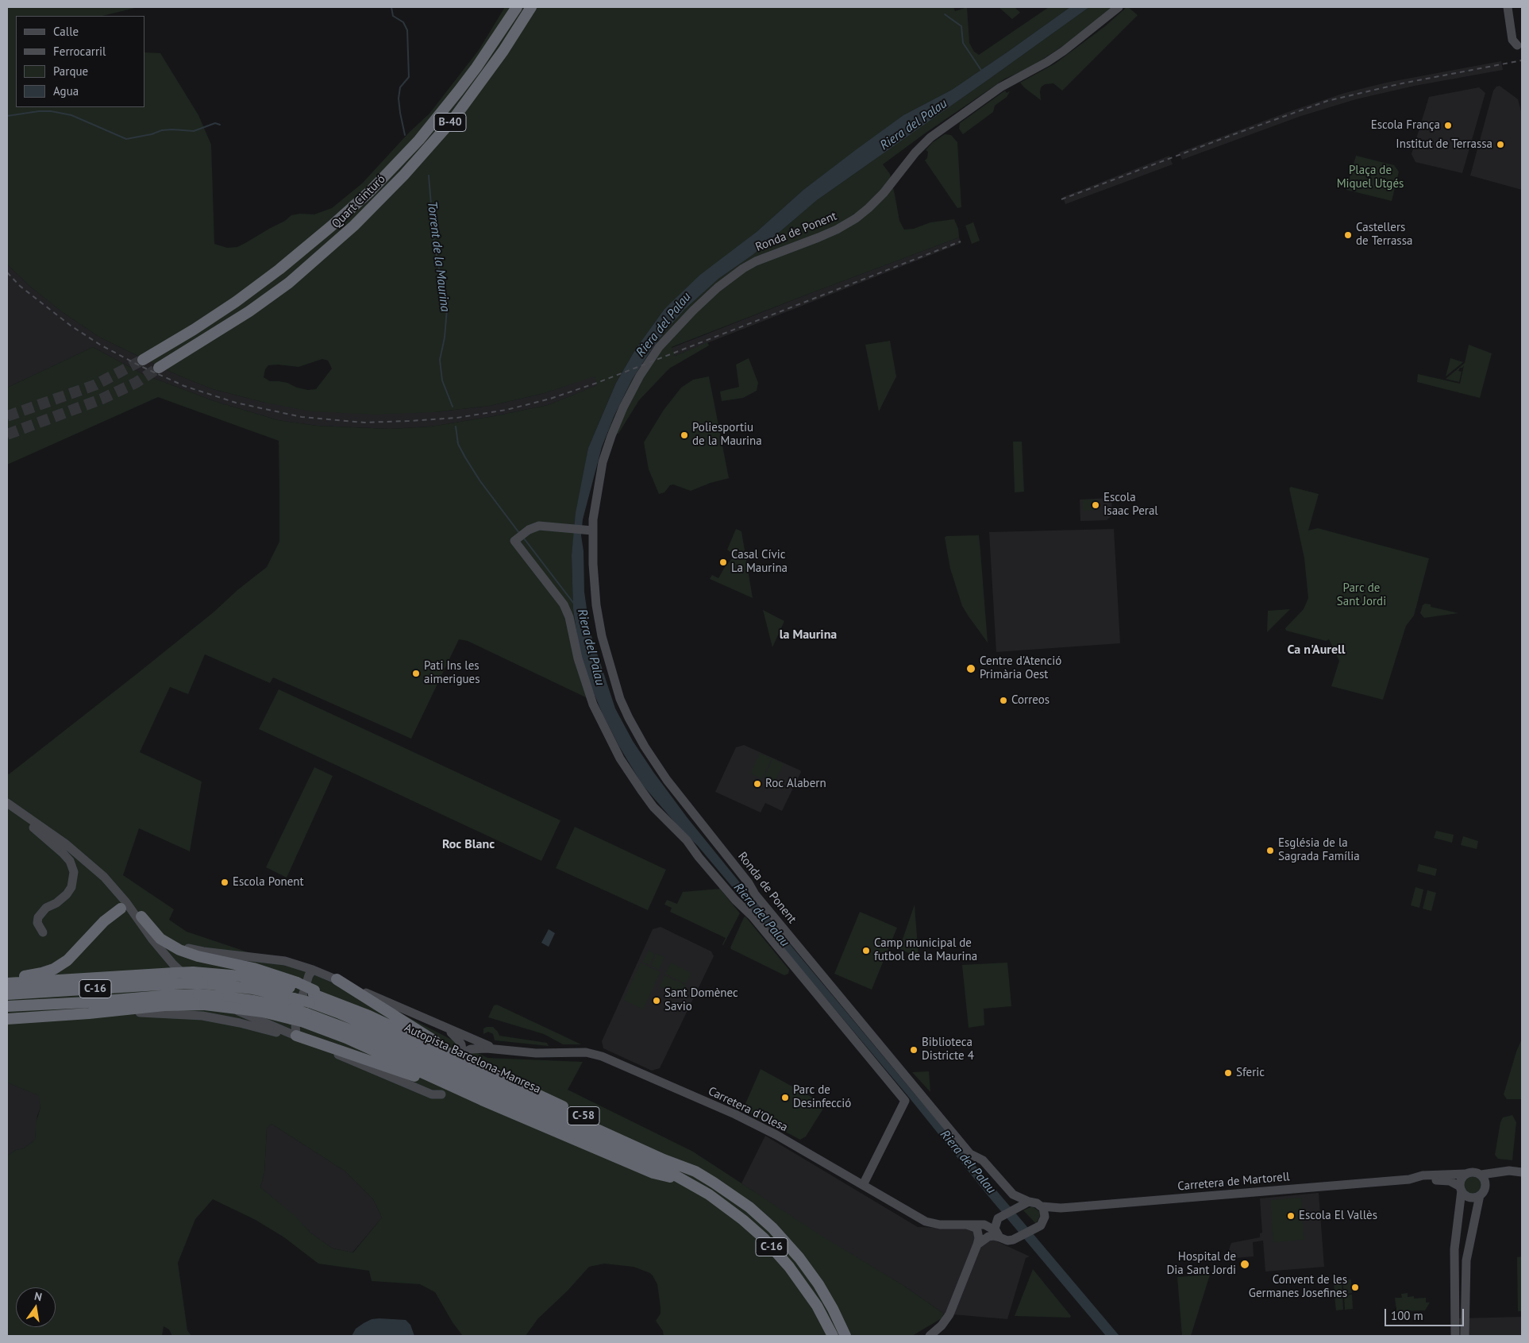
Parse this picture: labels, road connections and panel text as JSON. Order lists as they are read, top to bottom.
{
  "streets": {
    "highway": [
      "B-40",
      "Quart Cinturó",
      "C-16",
      "Autopista Barcelona-Manresa",
      "C-58"
    ],
    "main road": ["Ronda de Ponent", "Carretera d'Olesa", "Carretera de Martorell"]
  },
  "crossings": [
    ["Ronda de Ponent", "Carretera de Martorell"],
    ["Autopista Barcelona-Manresa", "C-58"]
  ],
  "districts": ["la Maurina", "Ca n'Aurell", "Roc Blanc"],
  "water": ["Riera del Palau", "Torrent de la Maurina"],
  "parks": ["Plaça de Miquel Utgés", "Parc de Sant Jordi"],
  "places": [
    "Escola França",
    "Institut de Terrassa",
    "Castellers de Terrassa",
    "Poliesportiu de la Maurina",
    "Escola Isaac Peral",
    "Casal Cívic La Maurina",
    "Centre d'Atenció Primària Oest",
    "Pati Ins les aimerigues",
    "Correos",
    "Roc Alabern",
    "Església de la Sagrada Família",
    "Escola Ponent",
    "Camp municipal de futbol de la Maurina",
    "Sant Domènec Savio",
    "Biblioteca Districte 4",
    "Sferic",
    "Parc de Desinfecció",
    "Escola El Vallès",
    "Hospital de Dia Sant Jordi",
    "Convent de les Germanes Josefines"
  ],
  "legend": [
    "Calle",
    "Ferrocarril",
    "Parque",
    "Agua"
  ],
  "scale_bar": "100 m",
  "north": "top"
}
